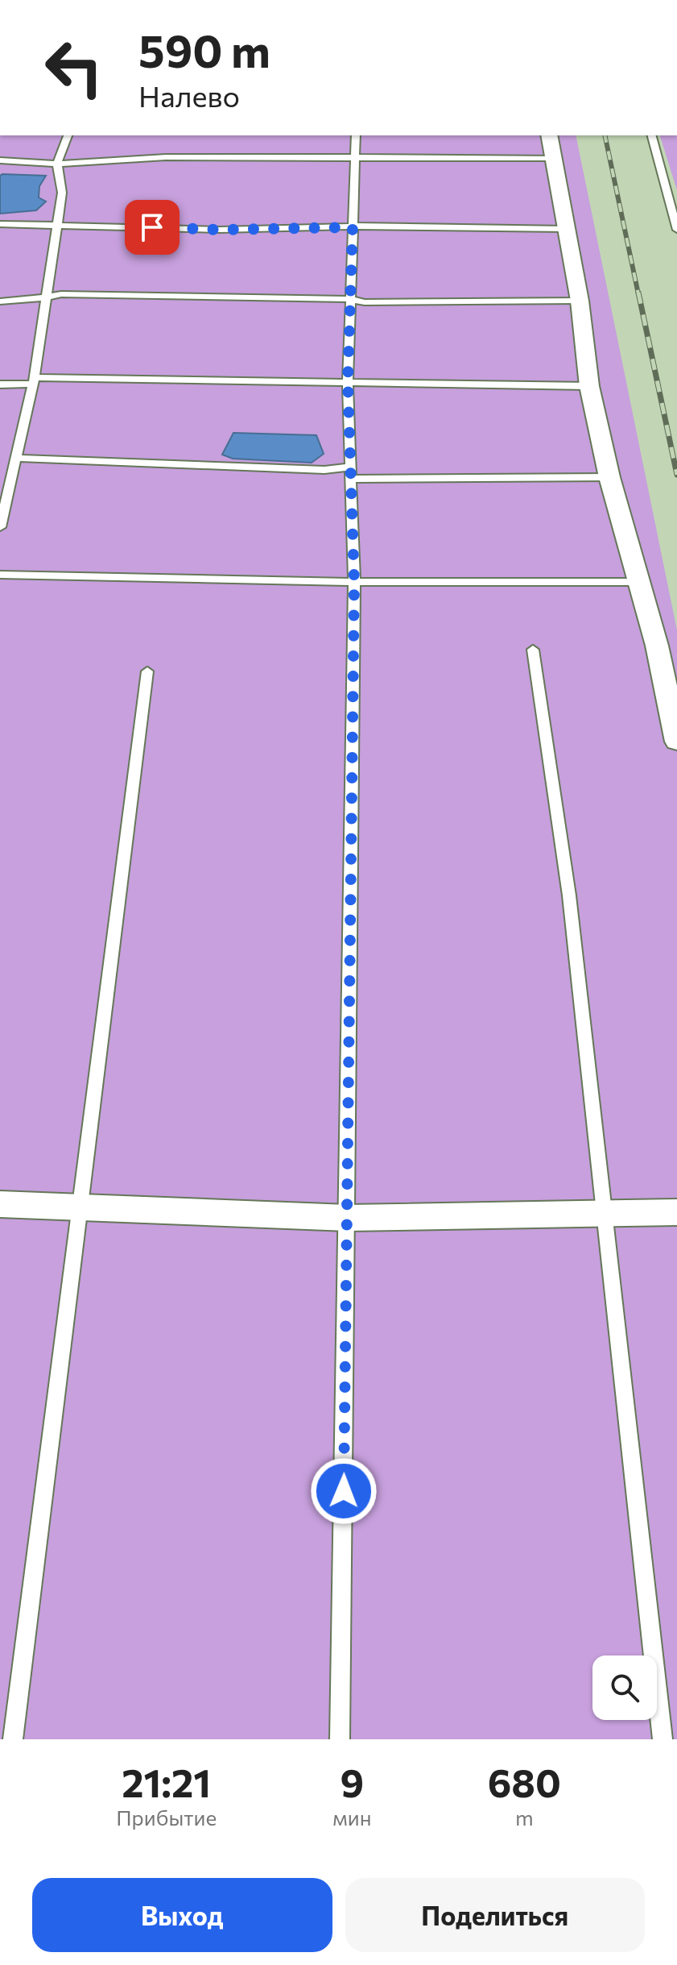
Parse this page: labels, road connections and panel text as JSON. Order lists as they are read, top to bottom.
{
  "page": {
    "turn": ["590 m", "Налево"],
    "eta": [
      "21:21",
      "Прибытие",
      "9",
      "мин",
      "680",
      "m"
    ],
    "buttons": ["Выход", "Поделиться"]
  }
}
